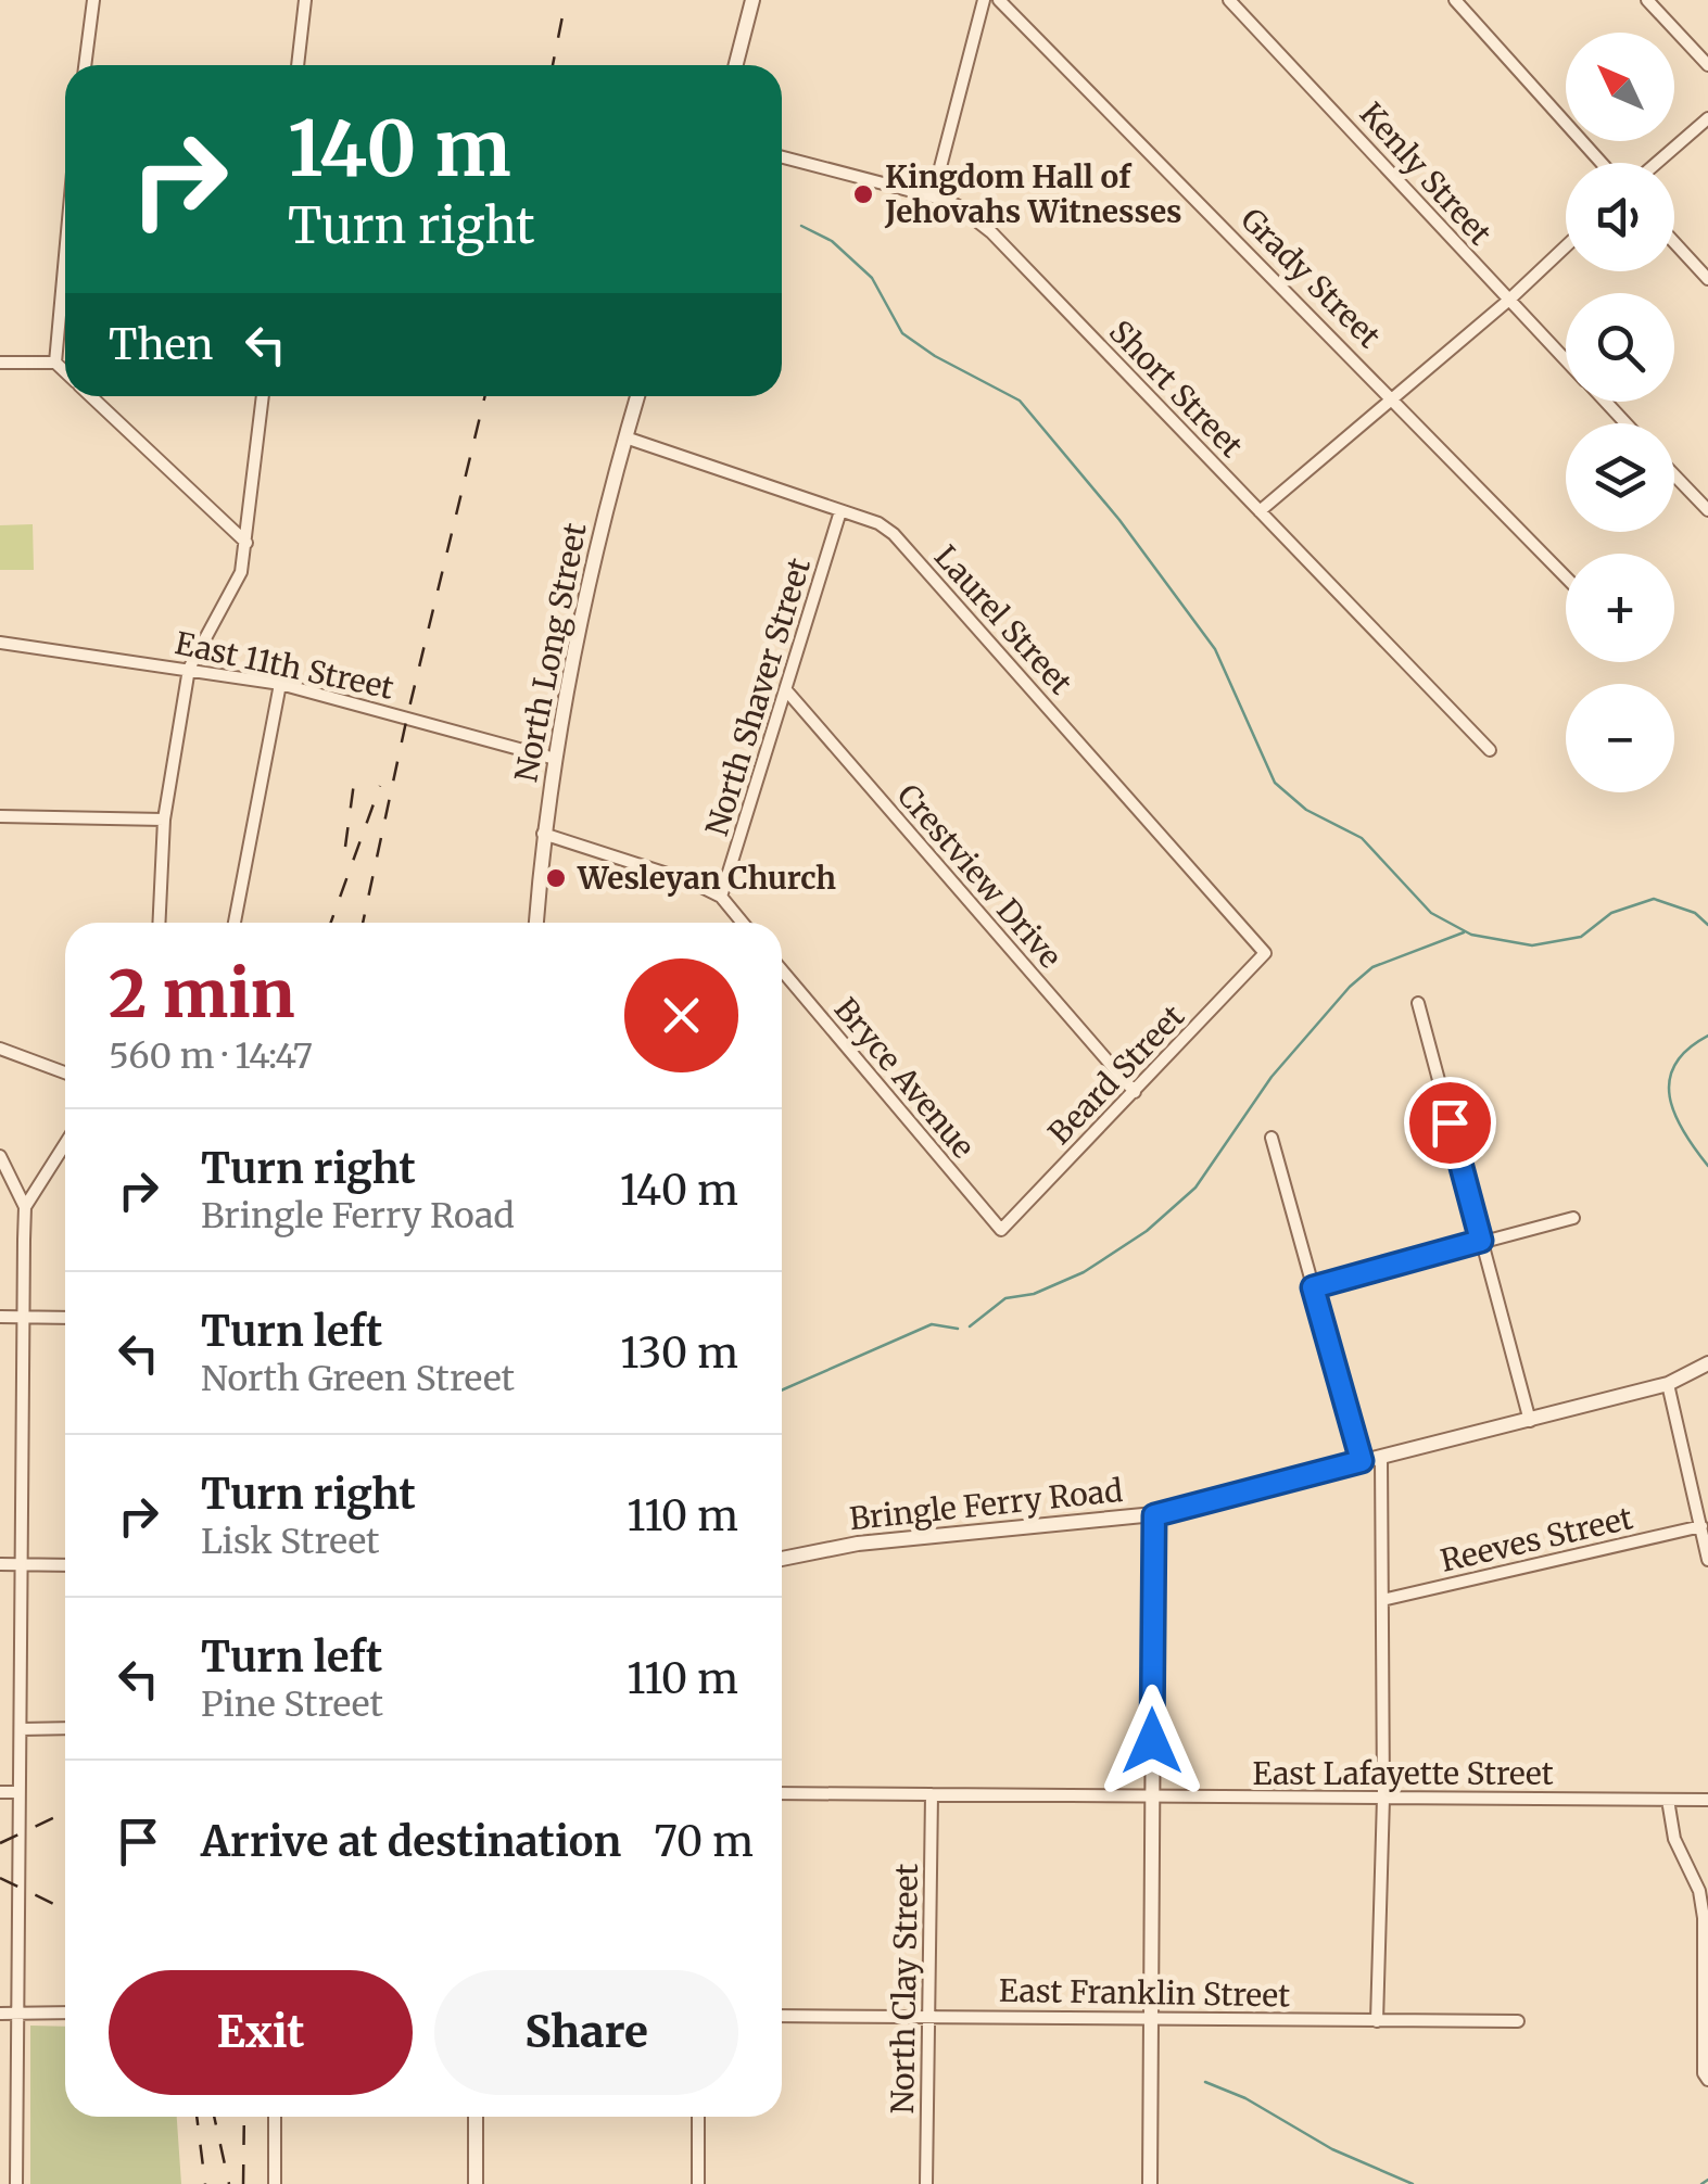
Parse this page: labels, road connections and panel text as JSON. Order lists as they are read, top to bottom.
{
  "streets": {
    "street": [
      "Kenly Street",
      "Grady Street",
      "Short Street",
      "Laurel Street",
      "North Long Street",
      "East 11th Street",
      "North Shaver Street",
      "Crestview Drive",
      "Beard Street",
      "Bryce Avenue",
      "Bringle Ferry Road",
      "Reeves Street",
      "East Lafayette Street",
      "North Clay Street",
      "East Franklin Street"
    ]
  },
  "crossings": [
    ["Laurel Street", "North Long Street"],
    ["Laurel Street", "North Shaver Street"],
    ["Laurel Street", "Beard Street"],
    ["North Long Street", "East 11th Street"],
    ["North Shaver Street", "Crestview Drive"],
    ["Crestview Drive", "Beard Street"],
    ["Beard Street", "Bryce Avenue"],
    ["East Lafayette Street", "North Clay Street"],
    ["North Clay Street", "East Franklin Street"]
  ],
  "places": ["Kingdom Hall of Jehovahs Witnesses", "Wesleyan Church"],
  "north": "top left",
  "page": {
    "map_buttons": ["+", "−"],
    "turn": ["140 m", "Turn right"],
    "then": "Then",
    "heading": ["2 min", "560 m · 14:47"],
    "list": [
      {
        "name": "Turn right",
        "note": "Bringle Ferry Road",
        "value": "140 m"
      },
      {
        "name": "Turn left",
        "note": "North Green Street",
        "value": "130 m"
      },
      {
        "name": "Turn right",
        "note": "Lisk Street",
        "value": "110 m"
      },
      {
        "name": "Turn left",
        "note": "Pine Street",
        "value": "110 m"
      },
      {
        "name": "Arrive at destination",
        "value": "70 m"
      }
    ],
    "buttons": ["Exit", "Share"]
  }
}
